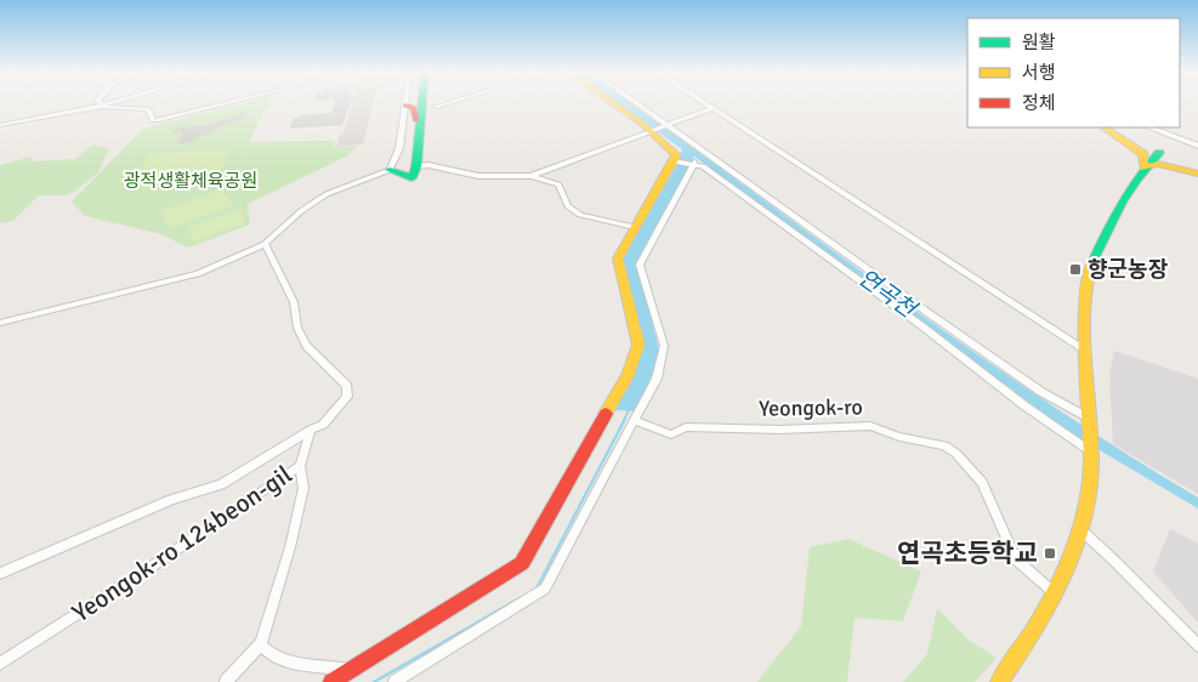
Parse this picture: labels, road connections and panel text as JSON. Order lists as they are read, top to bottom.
{
  "streets": {
    "street": ["Yeongok-ro", "Yeongok-ro 124beon-gil"]
  },
  "water": ["연곡천"],
  "parks": ["광적생활체육공원"],
  "places": {
    "transit": ["향군농장", "연곡초등학교"]
  },
  "legend": ["원활", "서행", "정체"]
}
